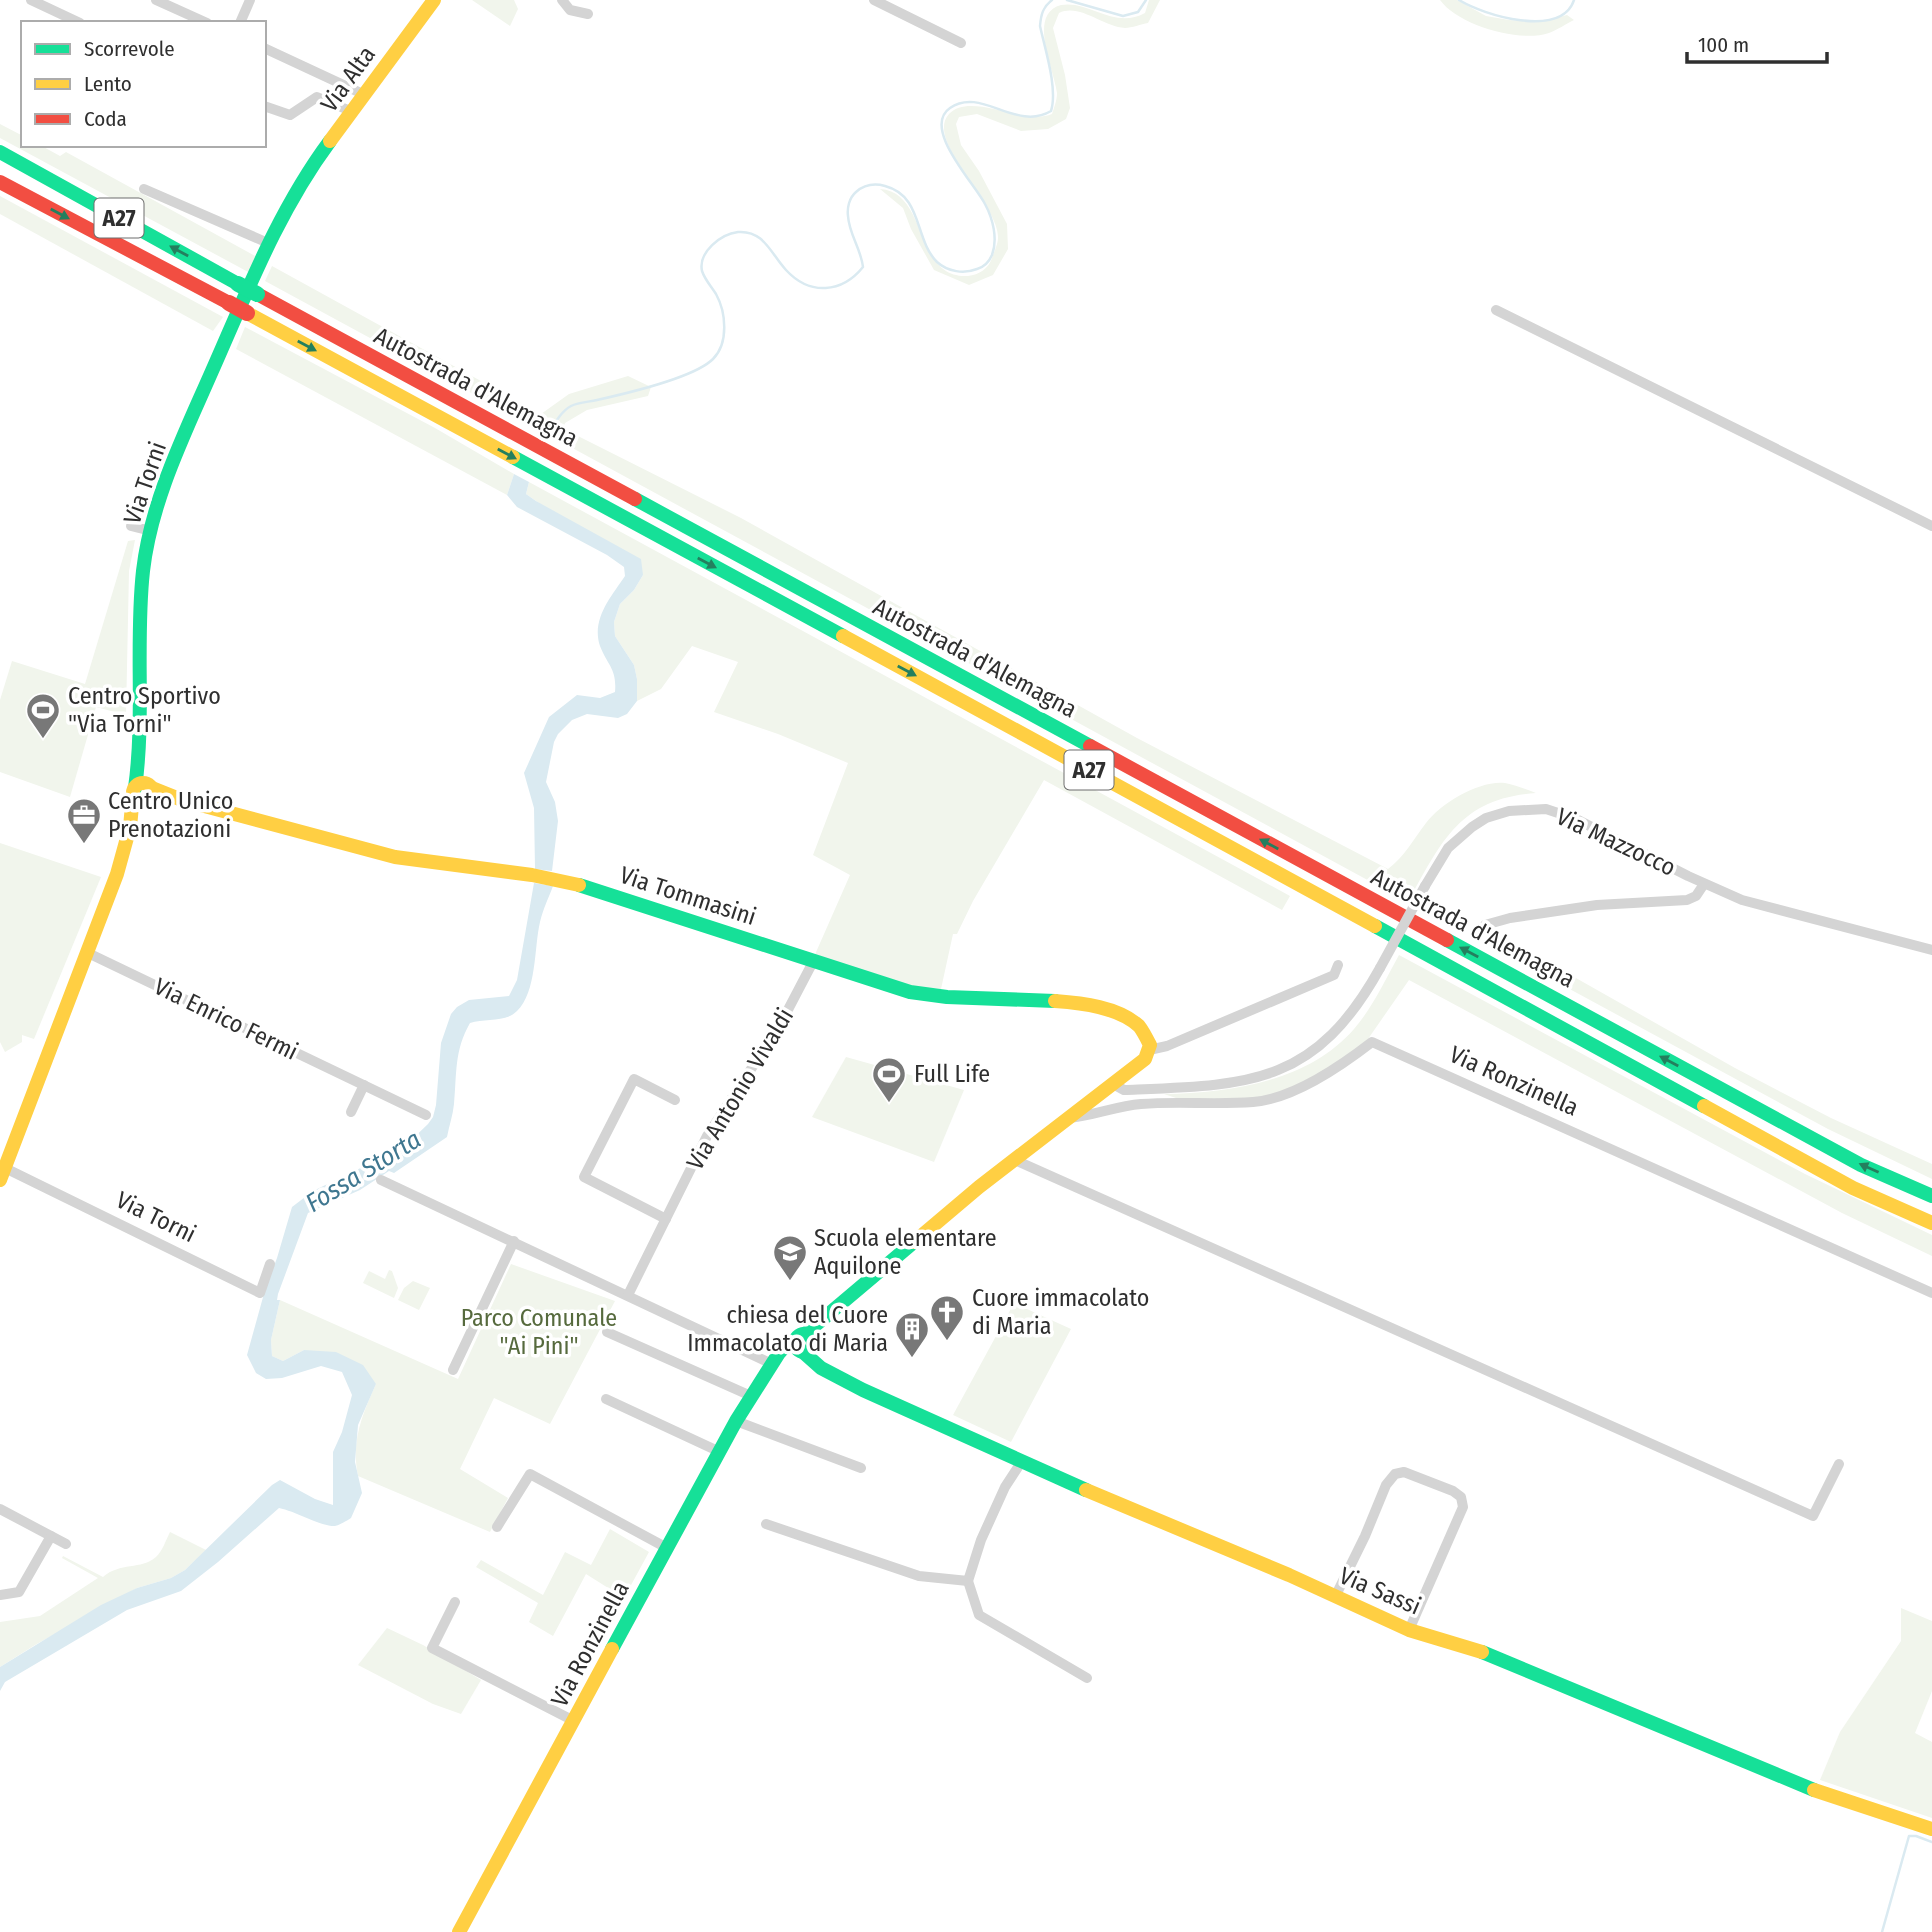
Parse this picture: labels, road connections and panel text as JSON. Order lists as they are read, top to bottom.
{
  "streets": {
    "main road": [
      "Via Alta",
      "A27",
      "Autostrada d'Alemagna",
      "Via Torni",
      "Via Tommasini",
      "Via Ronzinella",
      "Via Sassi"
    ],
    "street": ["Via Mazzocco", "Via Enrico Fermi", "Via Antonio Vivaldi"]
  },
  "crossings": [
    ["Via Alta", "Via Torni"],
    ["Via Torni", "Via Tommasini"],
    ["Via Torni", "Via Enrico Fermi"],
    ["Via Mazzocco", "Via Ronzinella"],
    ["Via Tommasini", "Via Ronzinella"],
    ["Via Tommasini", "Via Antonio Vivaldi"],
    ["Via Ronzinella", "Via Sassi"]
  ],
  "water": ["Fossa Storta"],
  "parks": ["Parco Comunale \"Ai Pini\""],
  "places": {
    "sports": ["Centro Sportivo \"Via Torni\"", "Full Life"],
    "office": ["Centro Unico Prenotazioni"],
    "school or university": ["Scuola elementare Aquilone"],
    "church": ["Cuore immacolato di Maria"],
    "building": ["chiesa del Cuore Immacolato di Maria"]
  },
  "legend": ["Scorrevole", "Lento", "Coda"],
  "scale_bar": "100 m"
}
